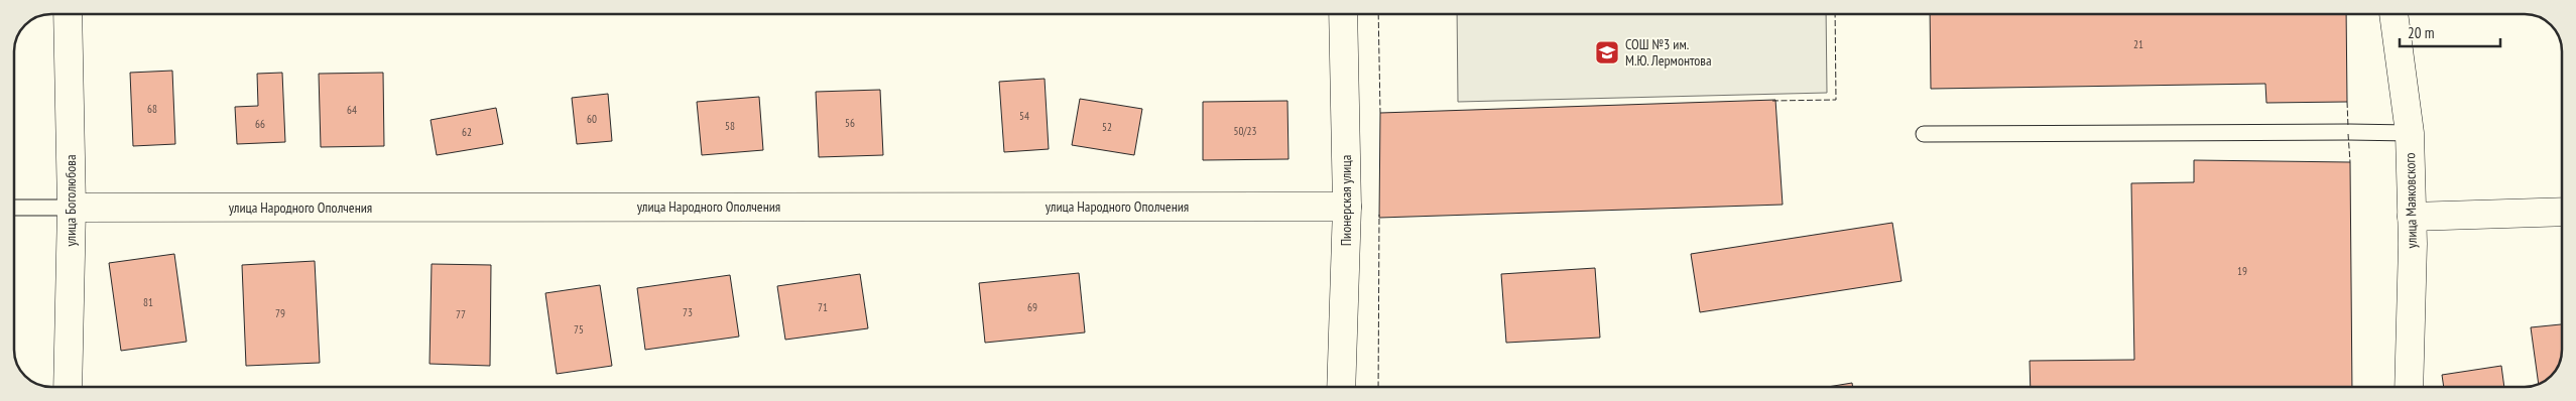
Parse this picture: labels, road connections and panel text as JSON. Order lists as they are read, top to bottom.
{
  "streets": {
    "street": [
      "улица Боголюбова",
      "Пионерская улица",
      "улица Маяковского",
      "улица Народного Ополчения"
    ]
  },
  "crossings": [
    ["улица Боголюбова", "улица Народного Ополчения"],
    ["Пионерская улица", "улица Народного Ополчения"]
  ],
  "places": {
    "school or university": ["СОШ №3 им. М.Ю. Лермонтова"]
  },
  "house_numbers": [
    "21",
    "68",
    "64",
    "54",
    "60",
    "56",
    "66",
    "58",
    "52",
    "50/23",
    "62",
    "19",
    "81",
    "71",
    "69",
    "73",
    "79",
    "77",
    "75"
  ],
  "scale_bar": "20 m"
}
